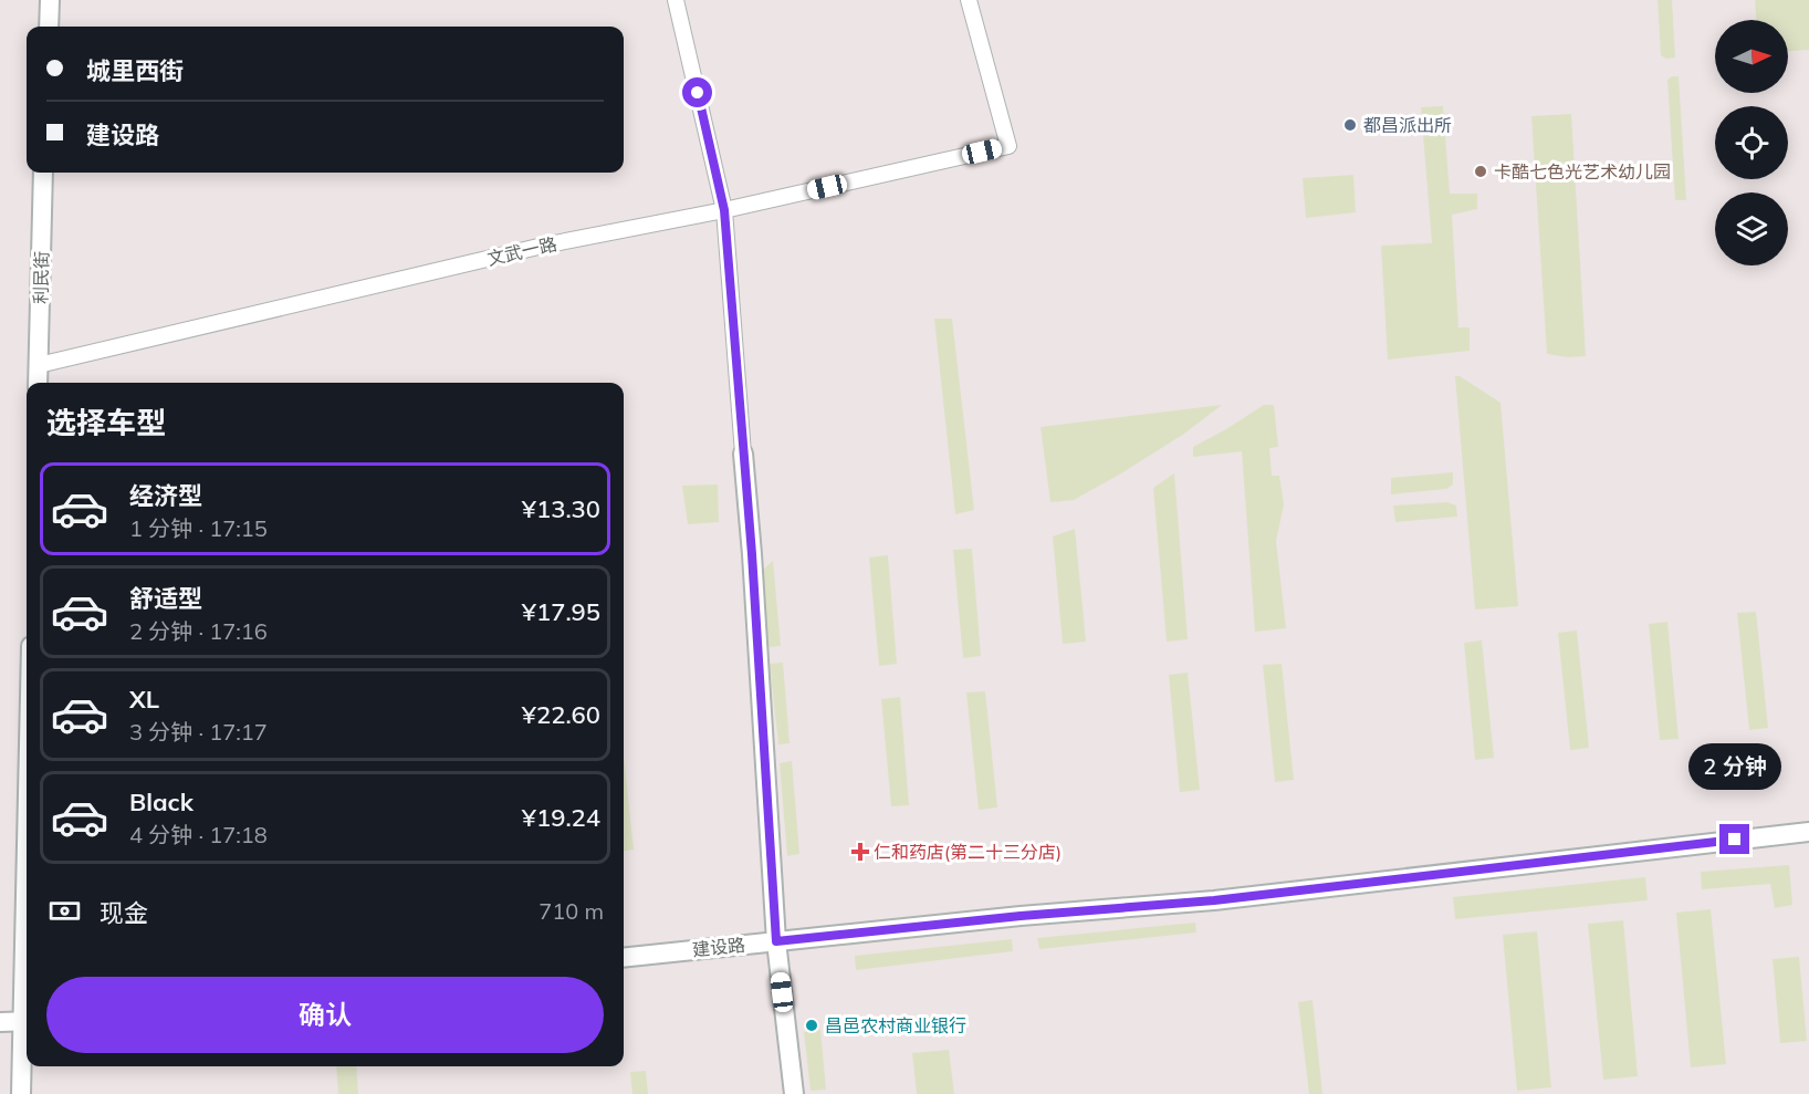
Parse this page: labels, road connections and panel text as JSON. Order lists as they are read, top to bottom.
{
  "streets": {
    "street": ["文武一路", "利民街", "建设路"]
  },
  "crossings": [
    ["文武一路", "利民街"]
  ],
  "places": {
    "other": ["都昌派出所", "卡酷七色光艺术幼儿园", "昌邑农村商业银行"],
    "health": ["仁和药店(第二十三分店)"]
  },
  "north": "right",
  "page": {
    "banner": ["城里西街", "建设路"],
    "heading": "选择车型",
    "list": [
      {
        "name": "经济型",
        "note": "1 分钟 · 17:15",
        "value": "¥13.30"
      },
      {
        "name": "舒适型",
        "note": "2 分钟 · 17:16",
        "value": "¥17.95"
      },
      {
        "name": "XL",
        "note": "3 分钟 · 17:17",
        "value": "¥22.60"
      },
      {
        "name": "Black",
        "note": "4 分钟 · 17:18",
        "value": "¥19.24"
      }
    ],
    "bubble": "2 分钟",
    "pay": ["现金", "710 m"],
    "buttons": "确认"
  }
}
